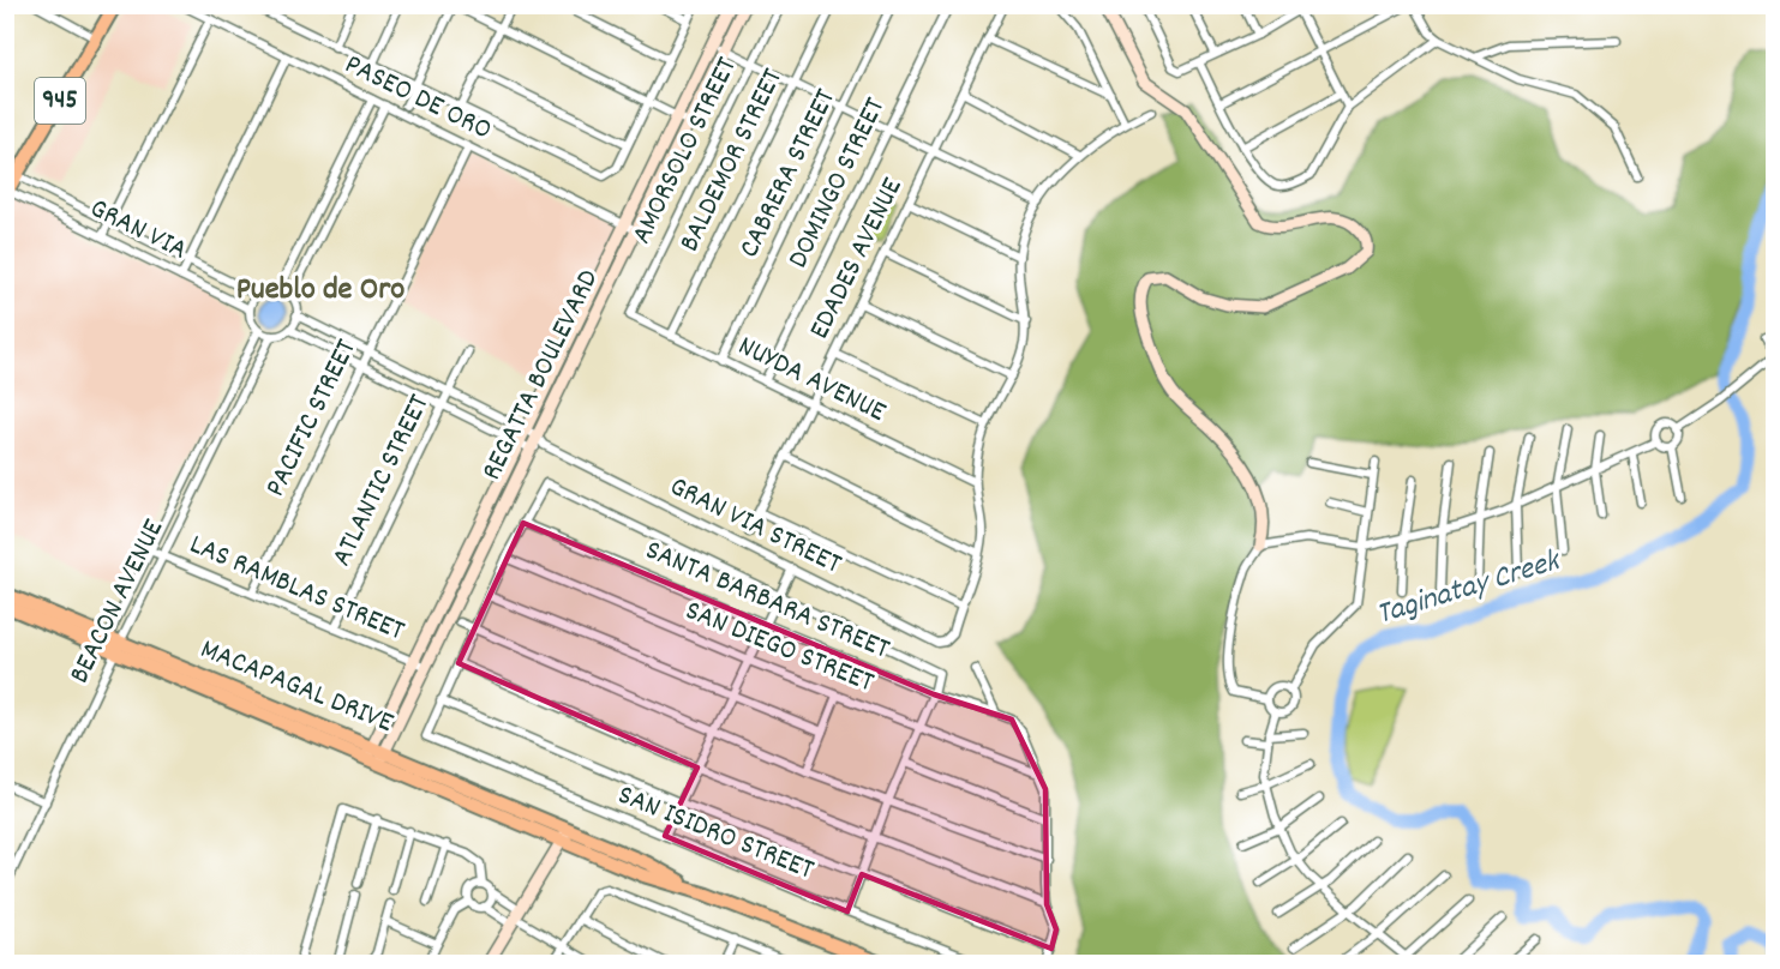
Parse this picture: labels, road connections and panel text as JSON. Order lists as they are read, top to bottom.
{
  "streets": {
    "main road": ["945", "MACAPAGAL DRIVE"],
    "street": [
      "PASEO DE ORO",
      "AMORSOLO STREET",
      "BALDEMOR STREET",
      "CABRERA STREET",
      "DOMINGO STREET",
      "GRAN VIA",
      "EDADES AVENUE",
      "REGATTA BOULEVARD",
      "NUYDA AVENUE",
      "PACIFIC STREET",
      "ATLANTIC STREET",
      "GRAN VIA STREET",
      "LAS RAMBLAS STREET",
      "SANTA BARBARA STREET",
      "BEACON AVENUE",
      "SAN DIEGO STREET",
      "SAN ISIDRO STREET"
    ]
  },
  "crossings": [
    ["PASEO DE ORO", "REGATTA BOULEVARD"],
    ["PASEO DE ORO", "PACIFIC STREET"],
    ["945", "GRAN VIA"],
    ["AMORSOLO STREET", "NUYDA AVENUE"],
    ["BALDEMOR STREET", "NUYDA AVENUE"],
    ["CABRERA STREET", "NUYDA AVENUE"],
    ["DOMINGO STREET", "NUYDA AVENUE"],
    ["GRAN VIA", "BEACON AVENUE"],
    ["EDADES AVENUE", "NUYDA AVENUE"],
    ["REGATTA BOULEVARD", "GRAN VIA STREET"],
    ["REGATTA BOULEVARD", "LAS RAMBLAS STREET"],
    ["REGATTA BOULEVARD", "MACAPAGAL DRIVE"],
    ["PACIFIC STREET", "LAS RAMBLAS STREET"],
    ["ATLANTIC STREET", "LAS RAMBLAS STREET"],
    ["LAS RAMBLAS STREET", "BEACON AVENUE"],
    ["BEACON AVENUE", "MACAPAGAL DRIVE"]
  ],
  "districts": ["Pueblo de Oro"],
  "water": ["Taginatay Creek"]
}
